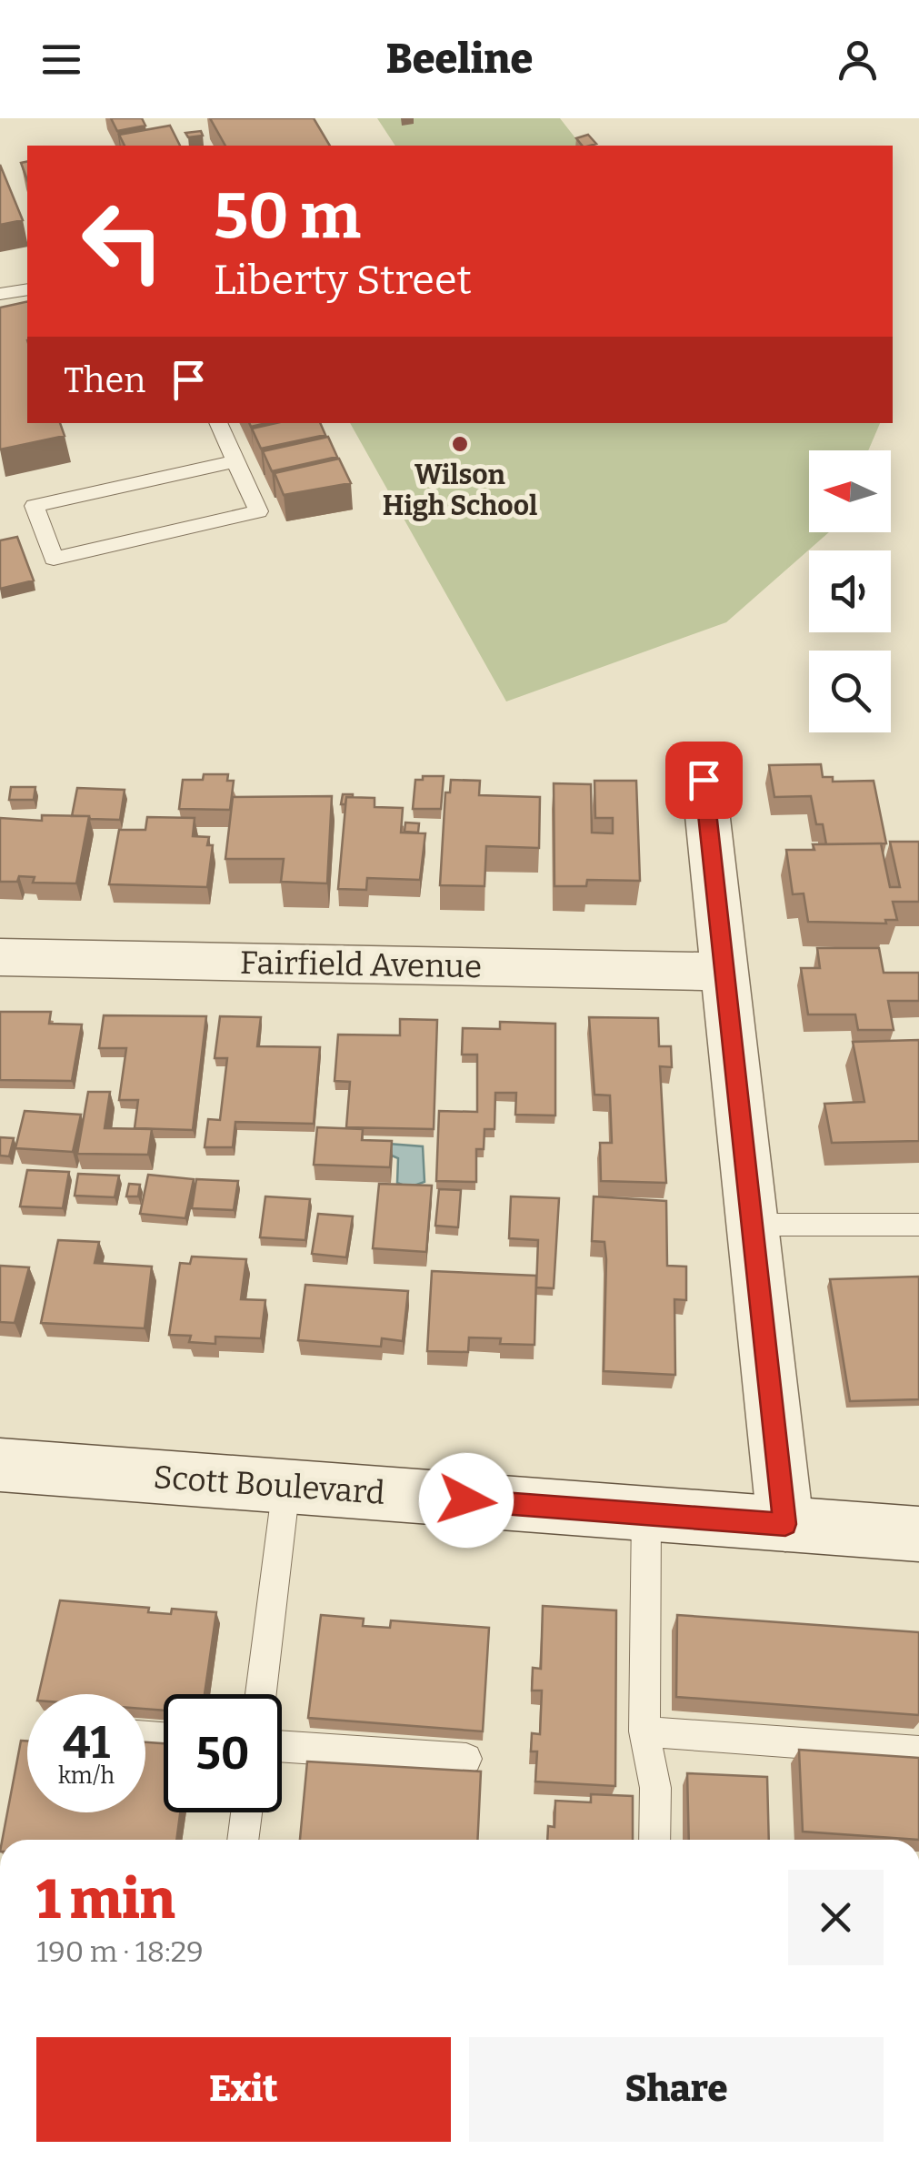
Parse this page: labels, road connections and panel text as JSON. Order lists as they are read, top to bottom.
{
  "streets": {
    "street": ["Fairfield Avenue", "Scott Boulevard"]
  },
  "places": ["Wilson High School"],
  "north": "left",
  "page": {
    "header": "Beeline",
    "turn": ["50 m", "Liberty Street"],
    "then": "Then",
    "speed": "41 km/h",
    "limit": "50",
    "heading": ["1 min", "190 m · 18:29"],
    "buttons": ["Exit", "Share"]
  }
}
